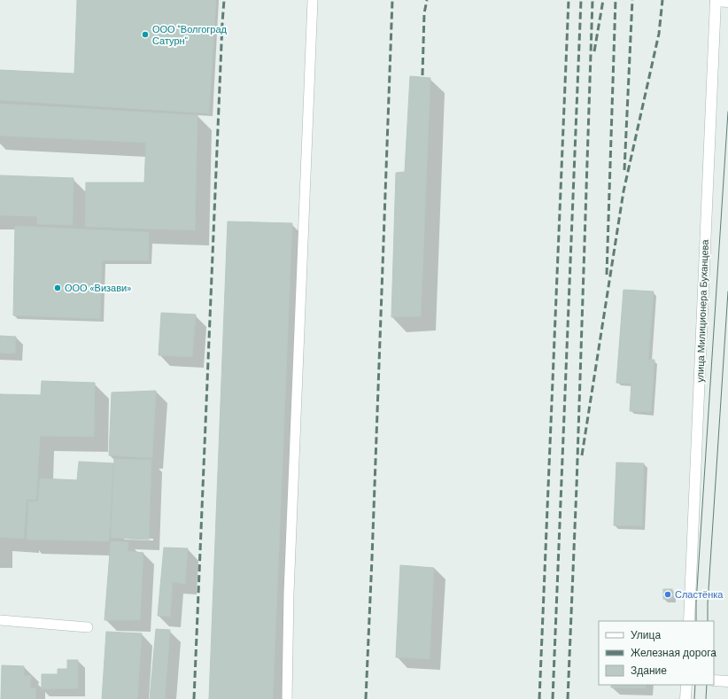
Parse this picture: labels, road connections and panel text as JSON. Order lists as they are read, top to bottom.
{
  "streets": {
    "street": ["улица Милиционера Буханцева"]
  },
  "places": ["ООО \"Волгоград Сатурн\"", "ООО «Визави»", "Сластёнка"],
  "legend": ["Улица", "Железная дорога", "Здание"]
}
